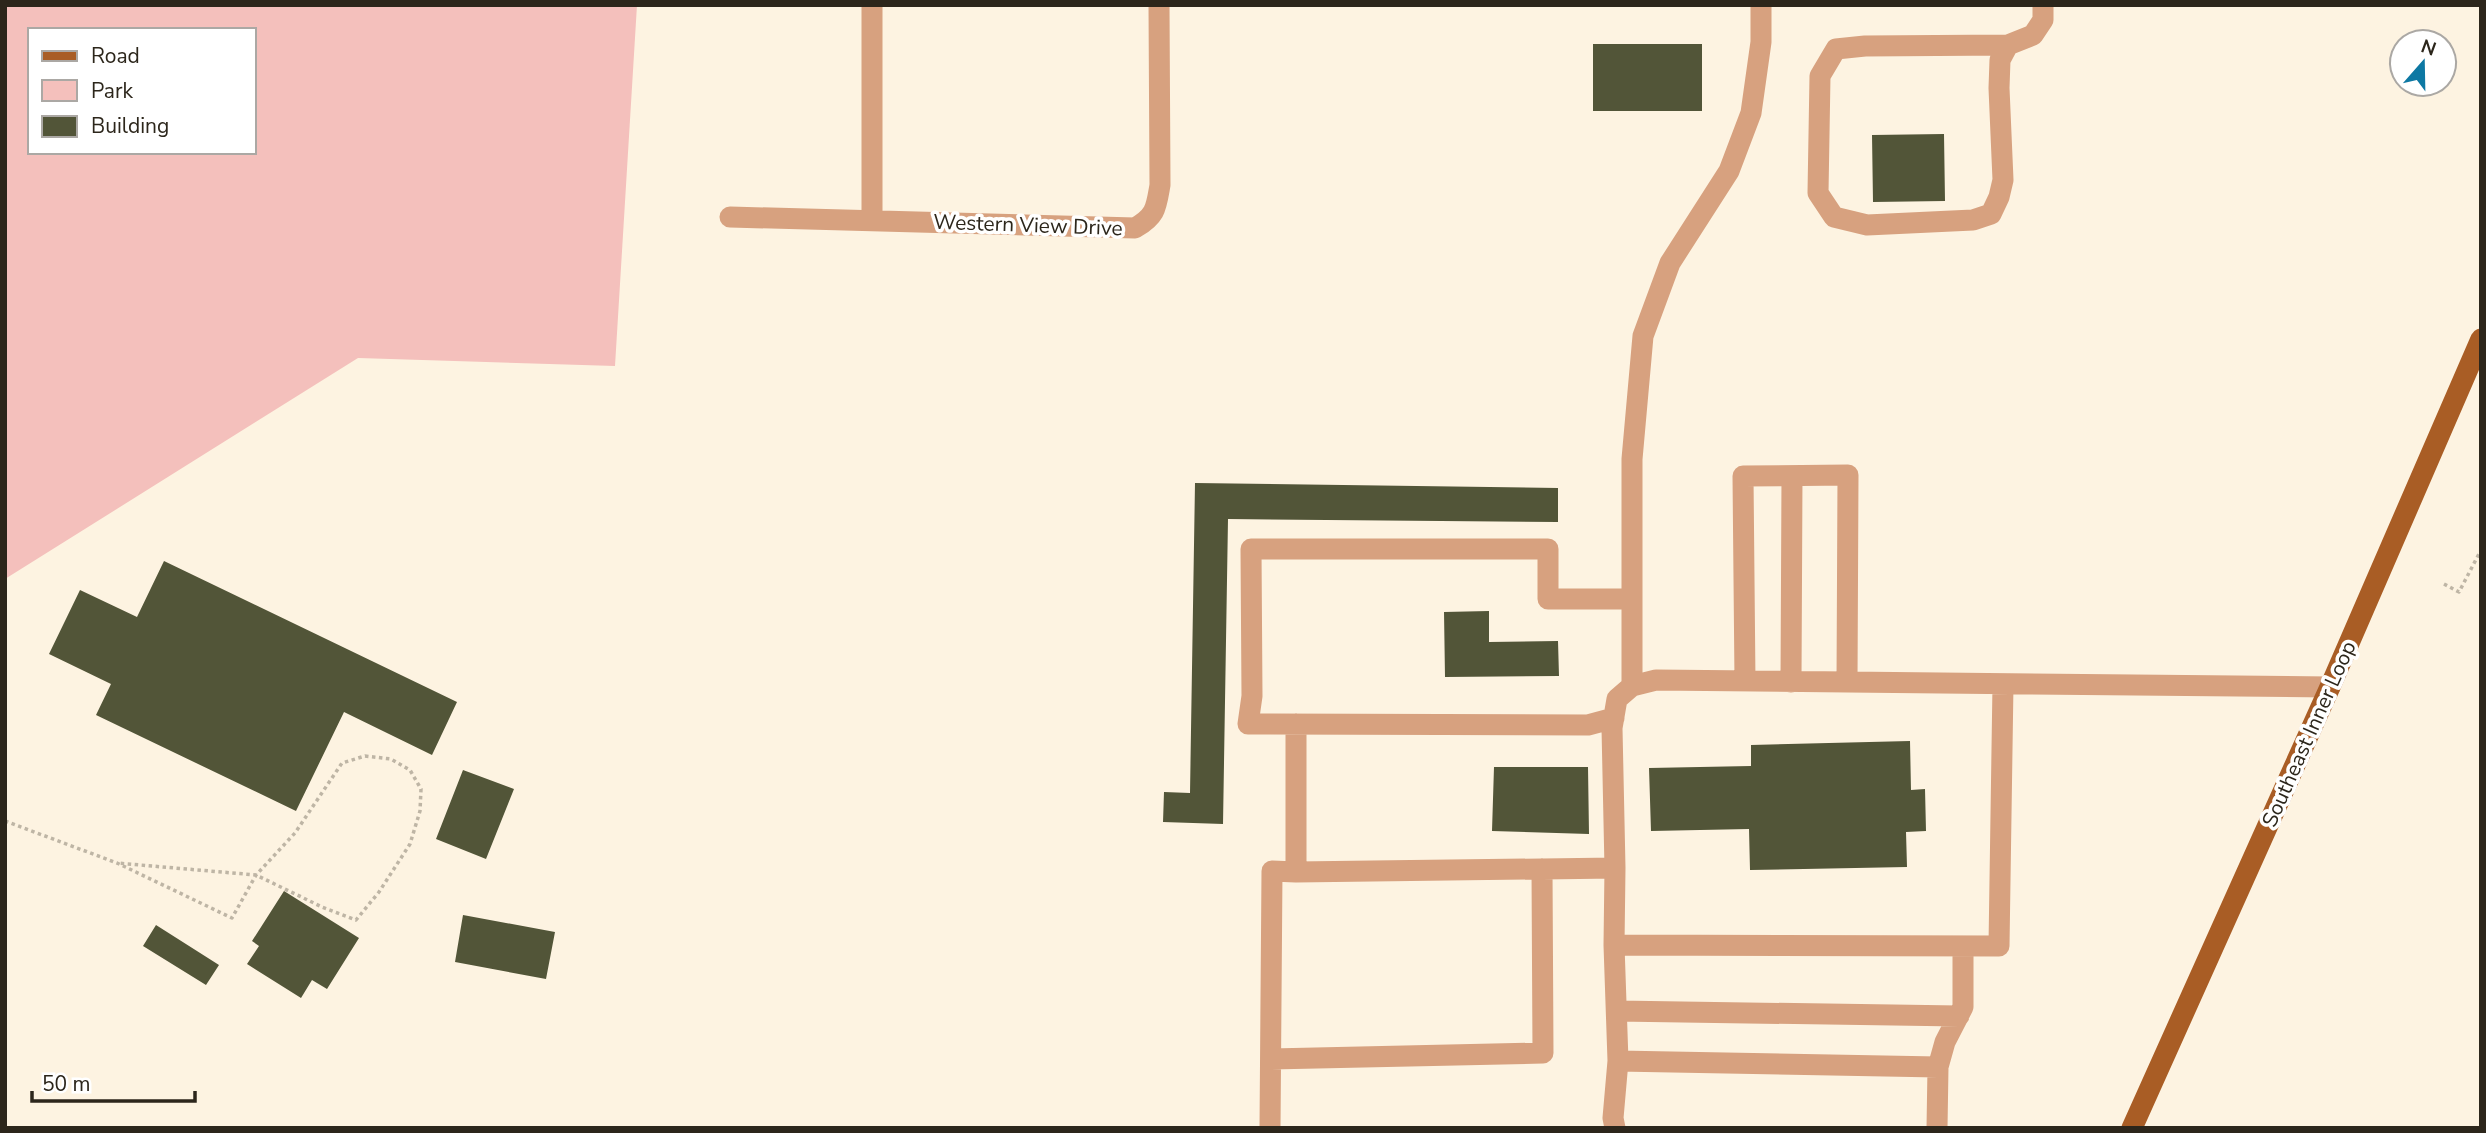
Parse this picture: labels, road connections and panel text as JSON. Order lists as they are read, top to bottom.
{
  "streets": {
    "main road": ["Southeast Inner Loop"],
    "street": ["Western View Drive"]
  },
  "legend": ["Road", "Park", "Building"],
  "scale_bar": "50 m",
  "north": "top"
}
